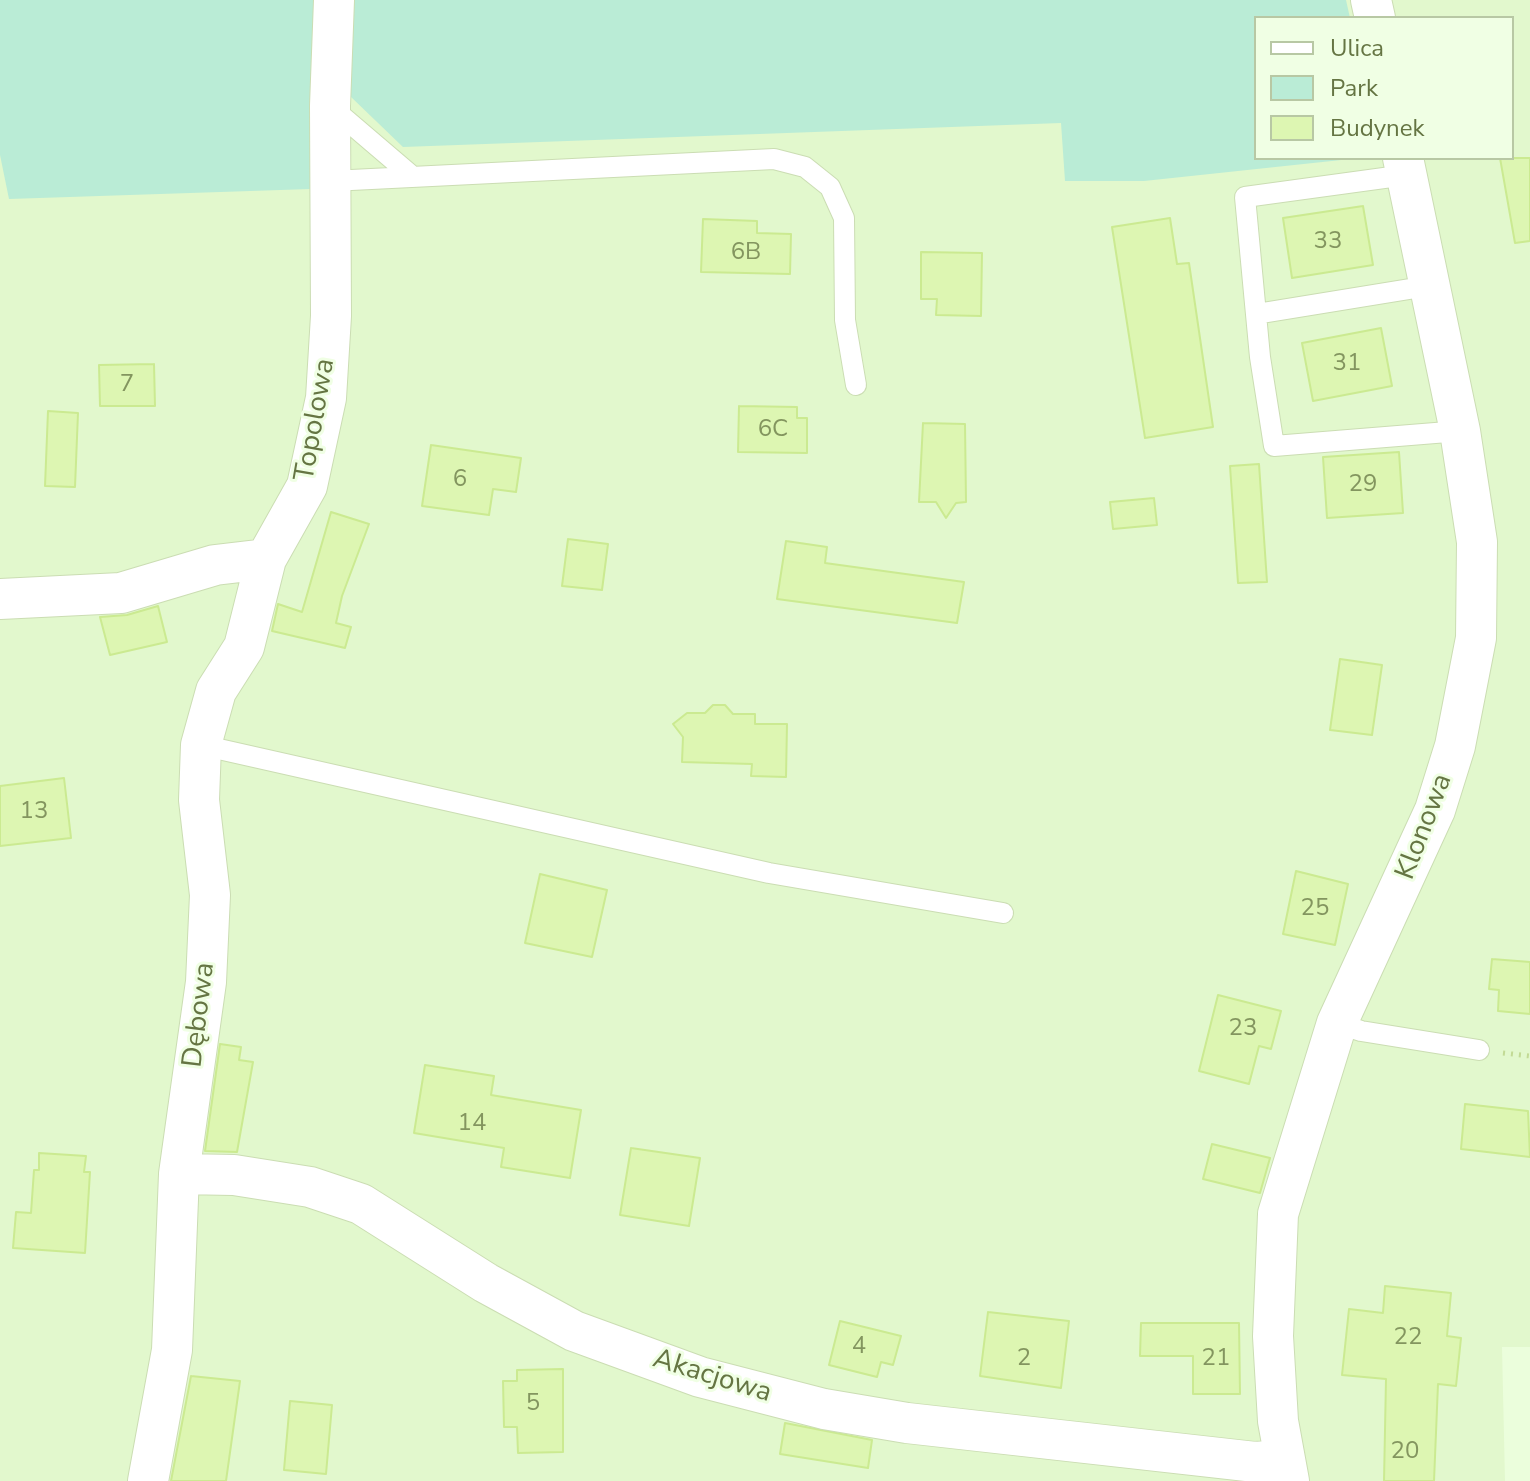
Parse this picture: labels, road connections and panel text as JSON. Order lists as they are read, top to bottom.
{
  "streets": {
    "street": [
      "Topolowa",
      "Klonowa",
      "Dębowa",
      "Akacjowa"
    ]
  },
  "crossings": [
    ["Topolowa", "Dębowa"],
    ["Klonowa", "Akacjowa"],
    ["Dębowa", "Akacjowa"]
  ],
  "house_numbers": [
    "33",
    "6B",
    "31",
    "7",
    "6C",
    "6",
    "29",
    "13",
    "25",
    "23",
    "14",
    "22",
    "4",
    "2",
    "21",
    "5",
    "20"
  ],
  "legend": ["Ulica", "Park", "Budynek"]
}
